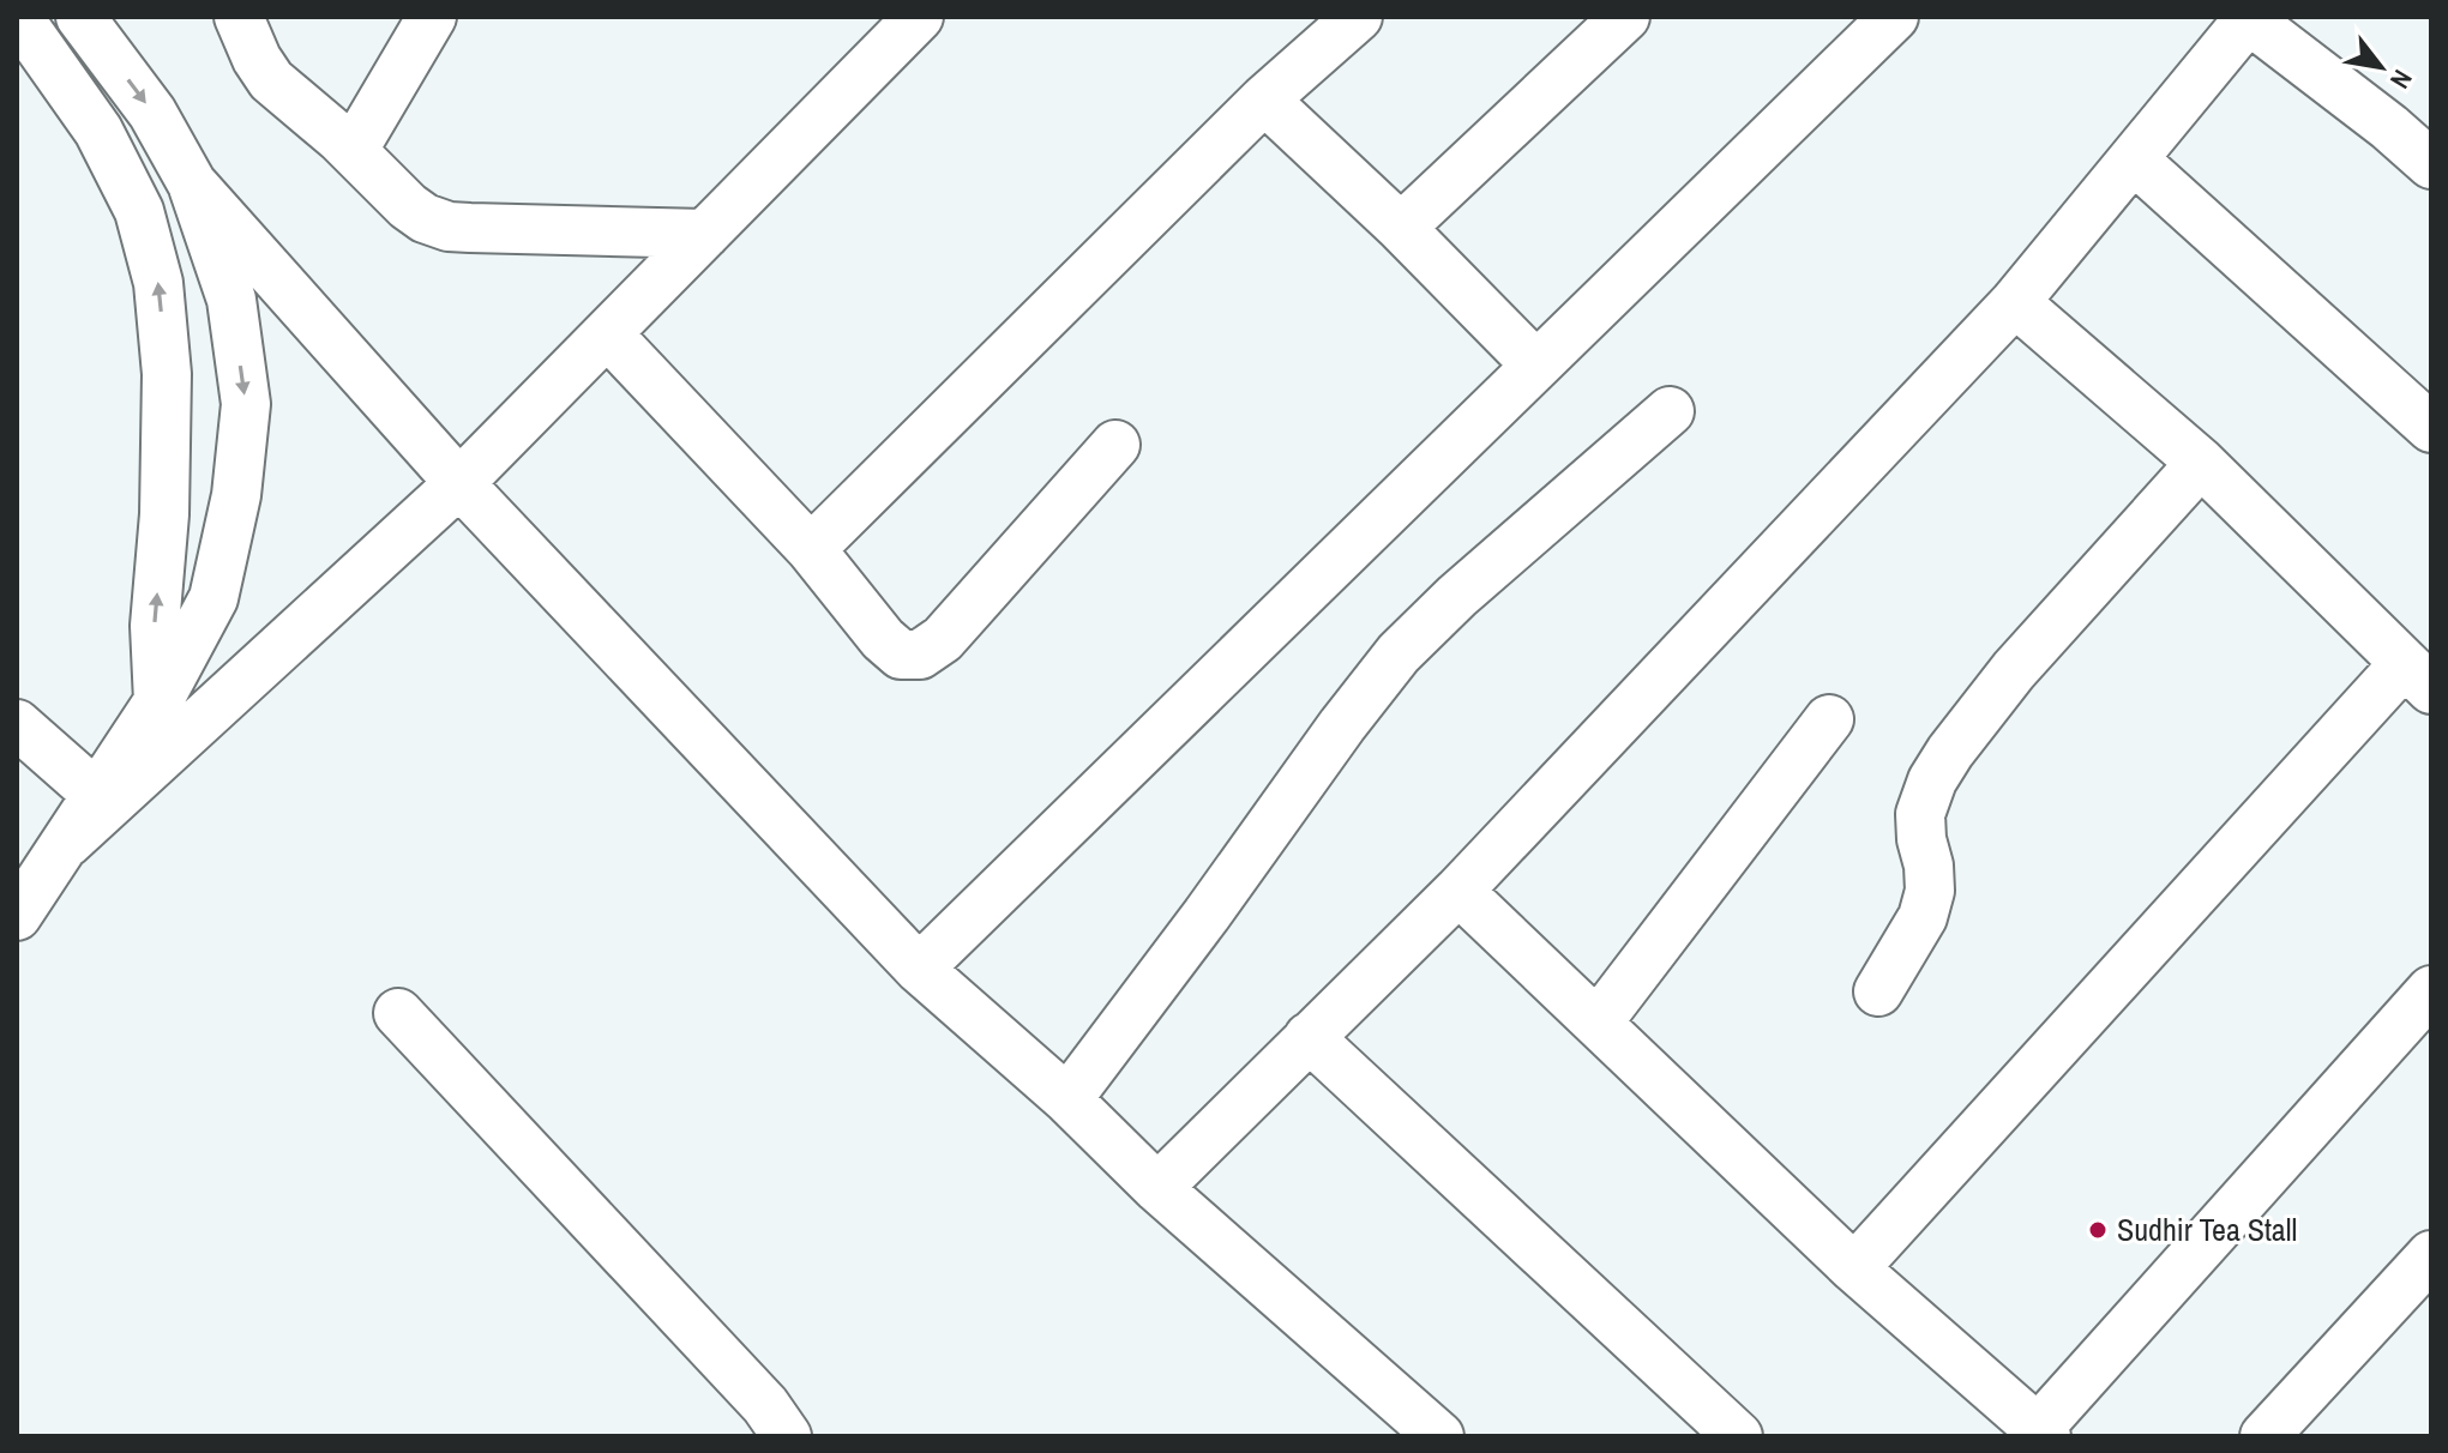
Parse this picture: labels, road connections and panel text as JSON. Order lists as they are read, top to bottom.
{
  "places": ["Sudhir Tea Stall"],
  "north": "bottom right"
}
